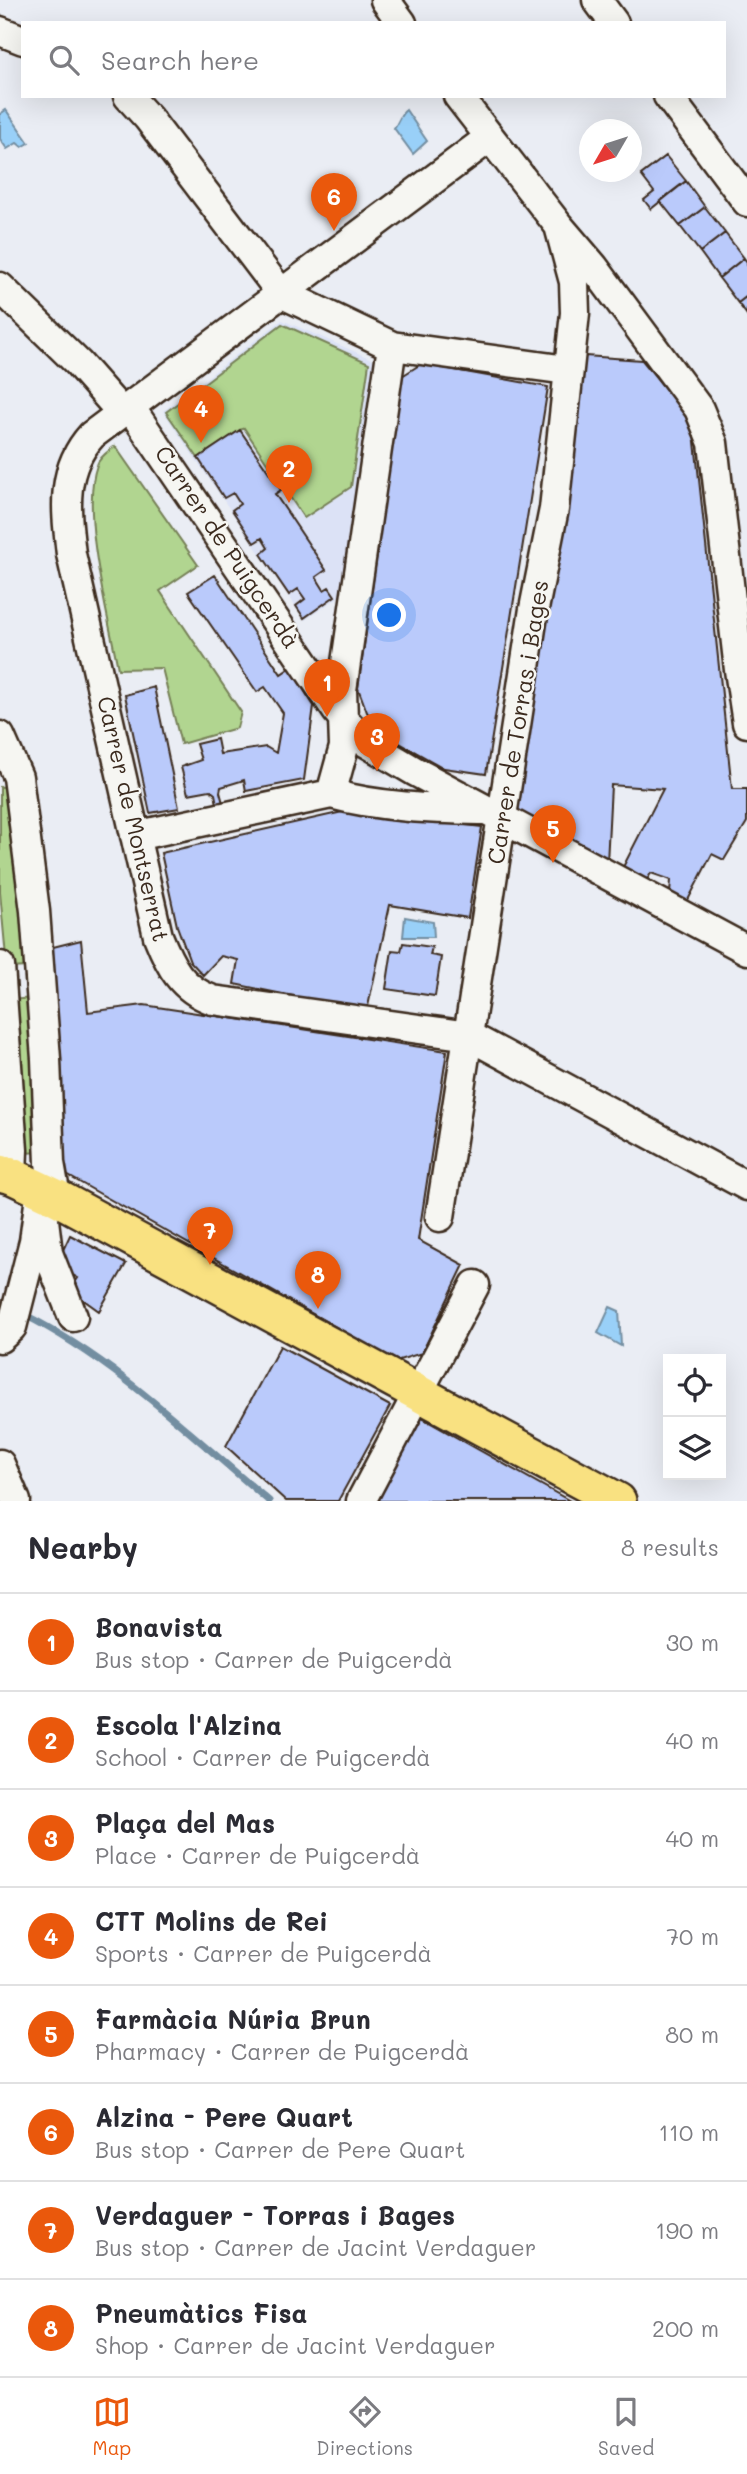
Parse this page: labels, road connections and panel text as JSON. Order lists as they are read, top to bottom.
{
  "streets": {
    "street": ["Carrer de Puigcerdà", "Carrer de Torras i Bages", "Carrer de Montserrat"]
  },
  "crossings": [
    ["Carrer de Puigcerdà", "Carrer de Torras i Bages"],
    ["Carrer de Puigcerdà", "Carrer de Montserrat"],
    ["Carrer de Torras i Bages", "Carrer de Montserrat"]
  ],
  "north": "bottom left",
  "page": {
    "search": "Search here",
    "pins": [
      "6",
      "4",
      "2",
      "1",
      "3",
      "5",
      "7",
      "8"
    ],
    "heading": ["Nearby", "8 results"],
    "list": [
      {
        "mark": "1",
        "name": "Bonavista",
        "note": "Bus stop · Carrer de Puigcerdà",
        "value": "30 m"
      },
      {
        "mark": "2",
        "name": "Escola l'Alzina",
        "note": "School · Carrer de Puigcerdà",
        "value": "40 m"
      },
      {
        "mark": "3",
        "name": "Plaça del Mas",
        "note": "Place · Carrer de Puigcerdà",
        "value": "40 m"
      },
      {
        "mark": "4",
        "name": "CTT Molins de Rei",
        "note": "Sports · Carrer de Puigcerdà",
        "value": "70 m"
      },
      {
        "mark": "5",
        "name": "Farmàcia Núria Brun",
        "note": "Pharmacy · Carrer de Puigcerdà",
        "value": "80 m"
      },
      {
        "mark": "6",
        "name": "Alzina - Pere Quart",
        "note": "Bus stop · Carrer de Pere Quart",
        "value": "110 m"
      },
      {
        "mark": "7",
        "name": "Verdaguer - Torras i Bages",
        "note": "Bus stop · Carrer de Jacint Verdaguer",
        "value": "190 m"
      },
      {
        "mark": "8",
        "name": "Pneumàtics Fisa",
        "note": "Shop · Carrer de Jacint Verdaguer",
        "value": "200 m"
      }
    ],
    "nav": ["Map", "Directions", "Saved"]
  }
}
